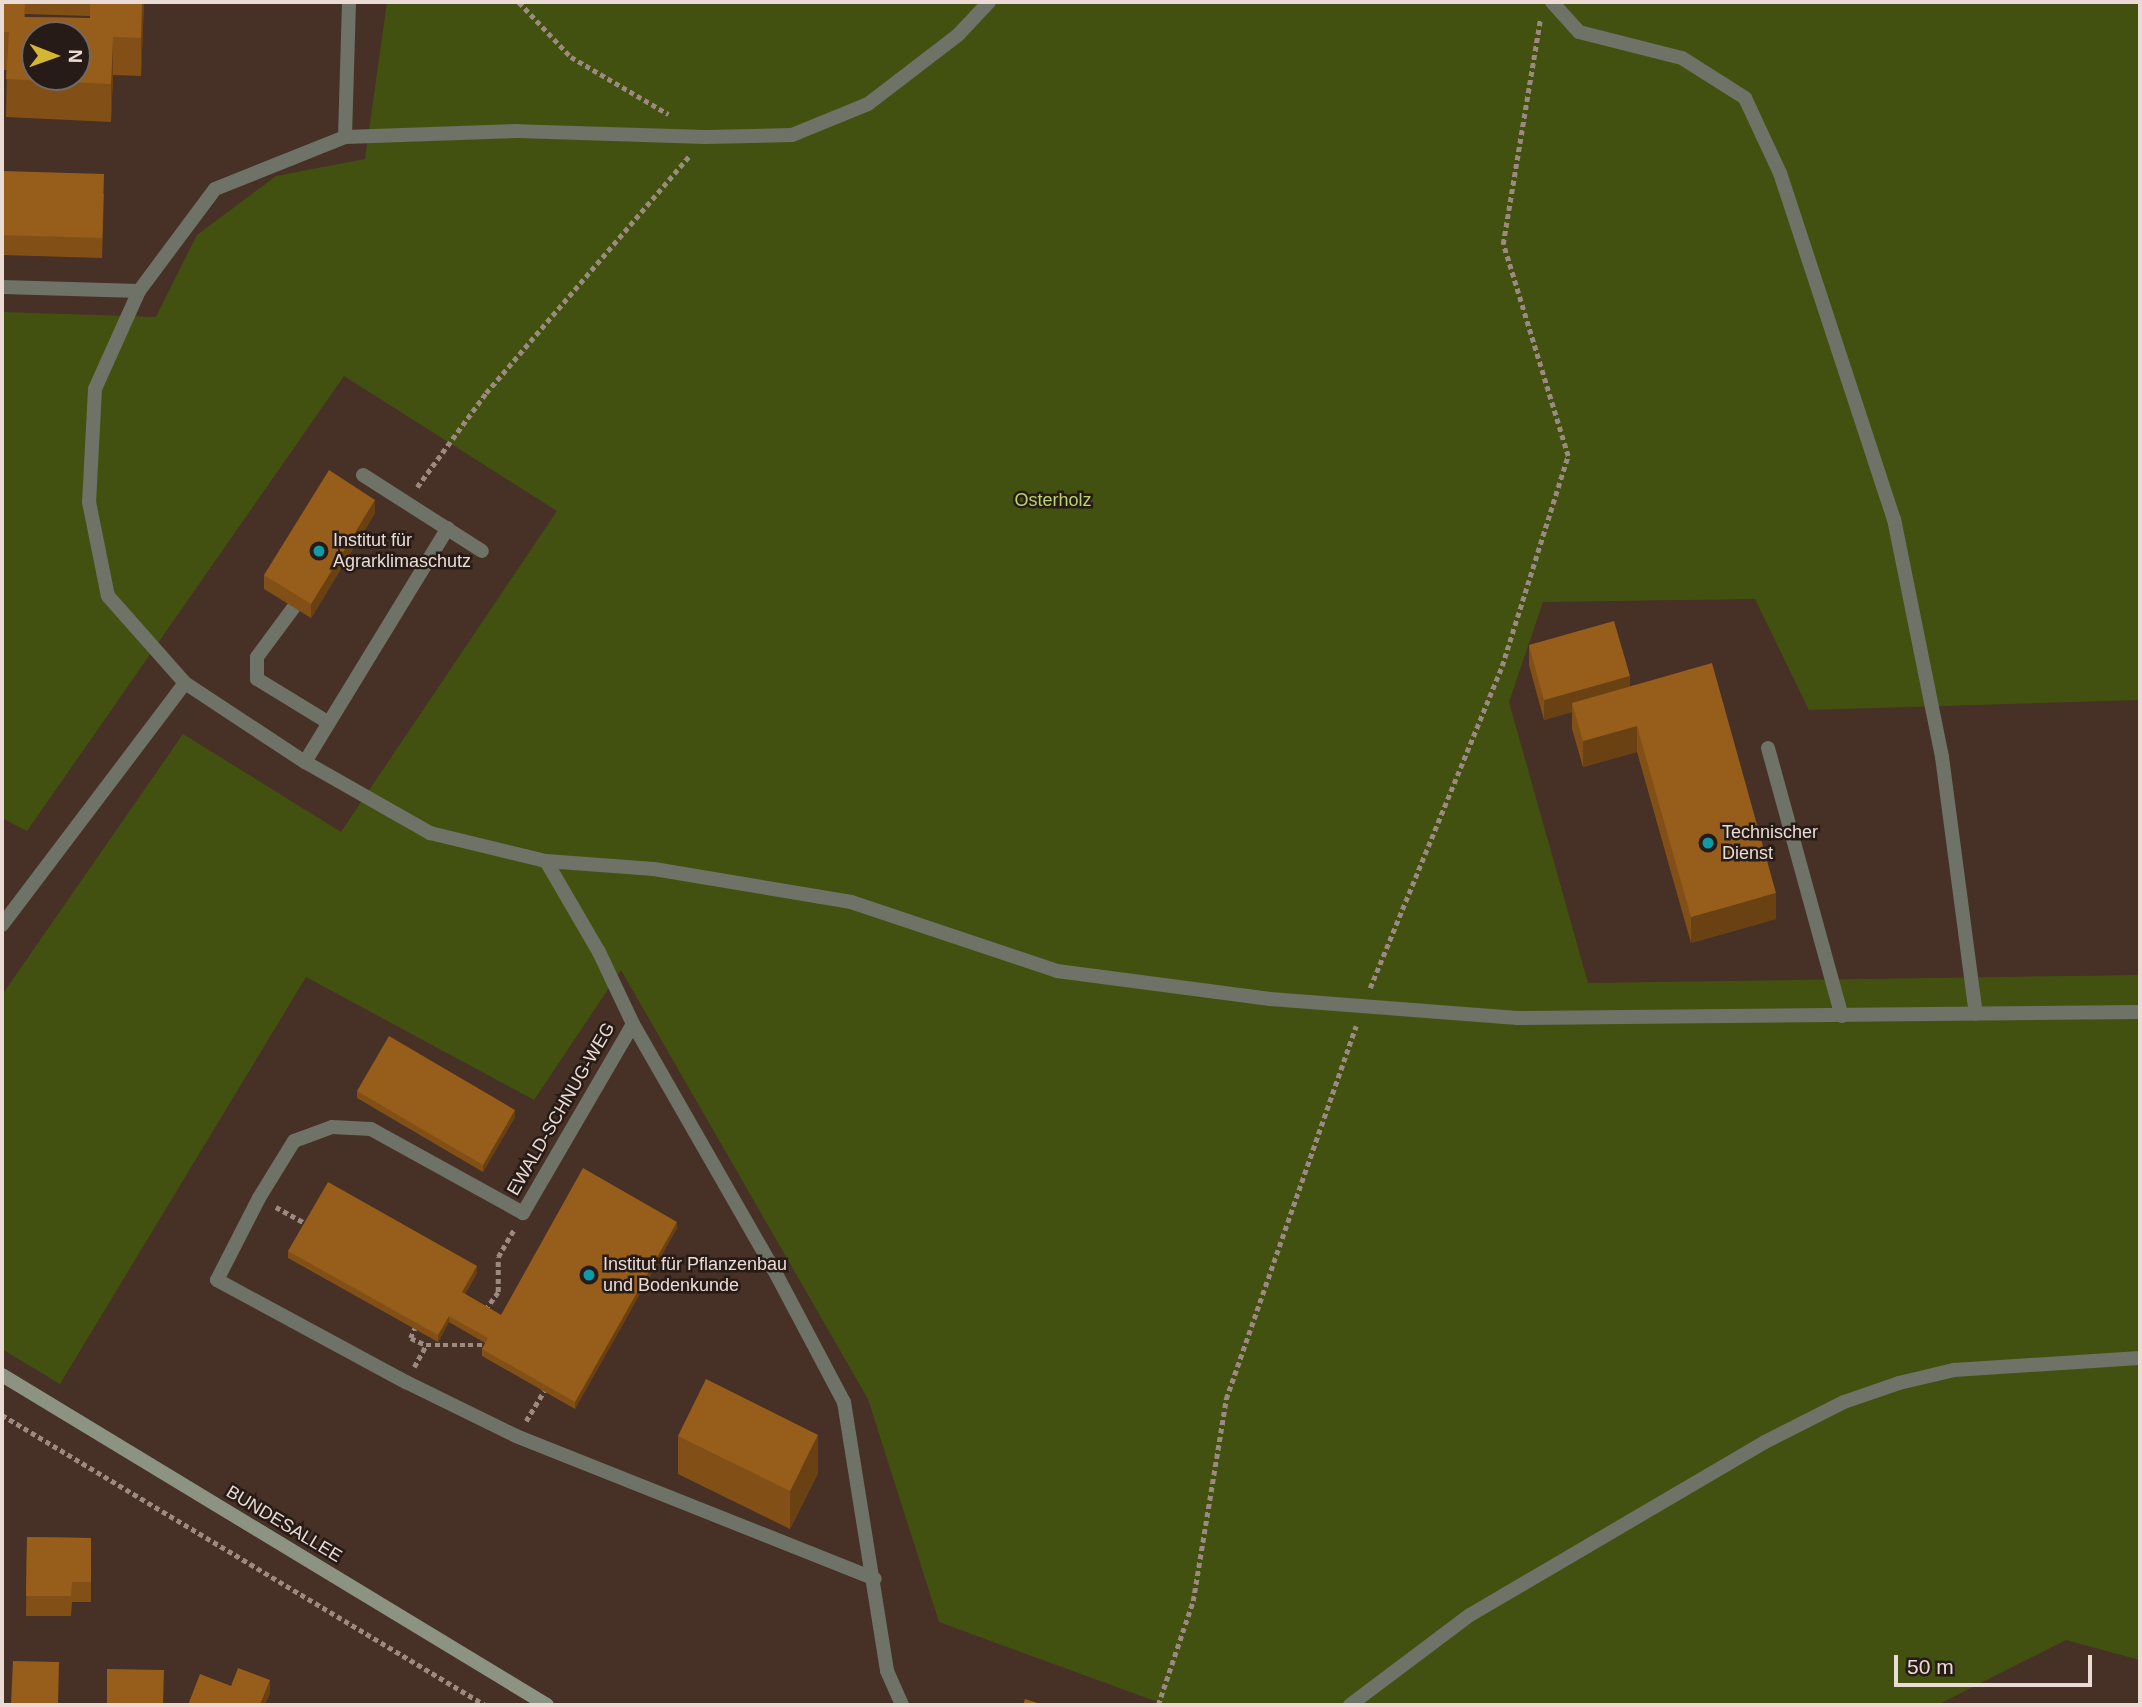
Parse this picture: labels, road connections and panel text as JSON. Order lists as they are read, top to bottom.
{
  "streets": {
    "main road": ["BUNDESALLEE"],
    "lane": ["EWALD-SCHNUG-WEG"]
  },
  "parks": ["Osterholz"],
  "places": ["Institut für Agrarklimaschutz", "Technischer Dienst", "Institut für Pflanzenbau und Bodenkunde"],
  "scale_bar": "50 m",
  "north": "right"
}
